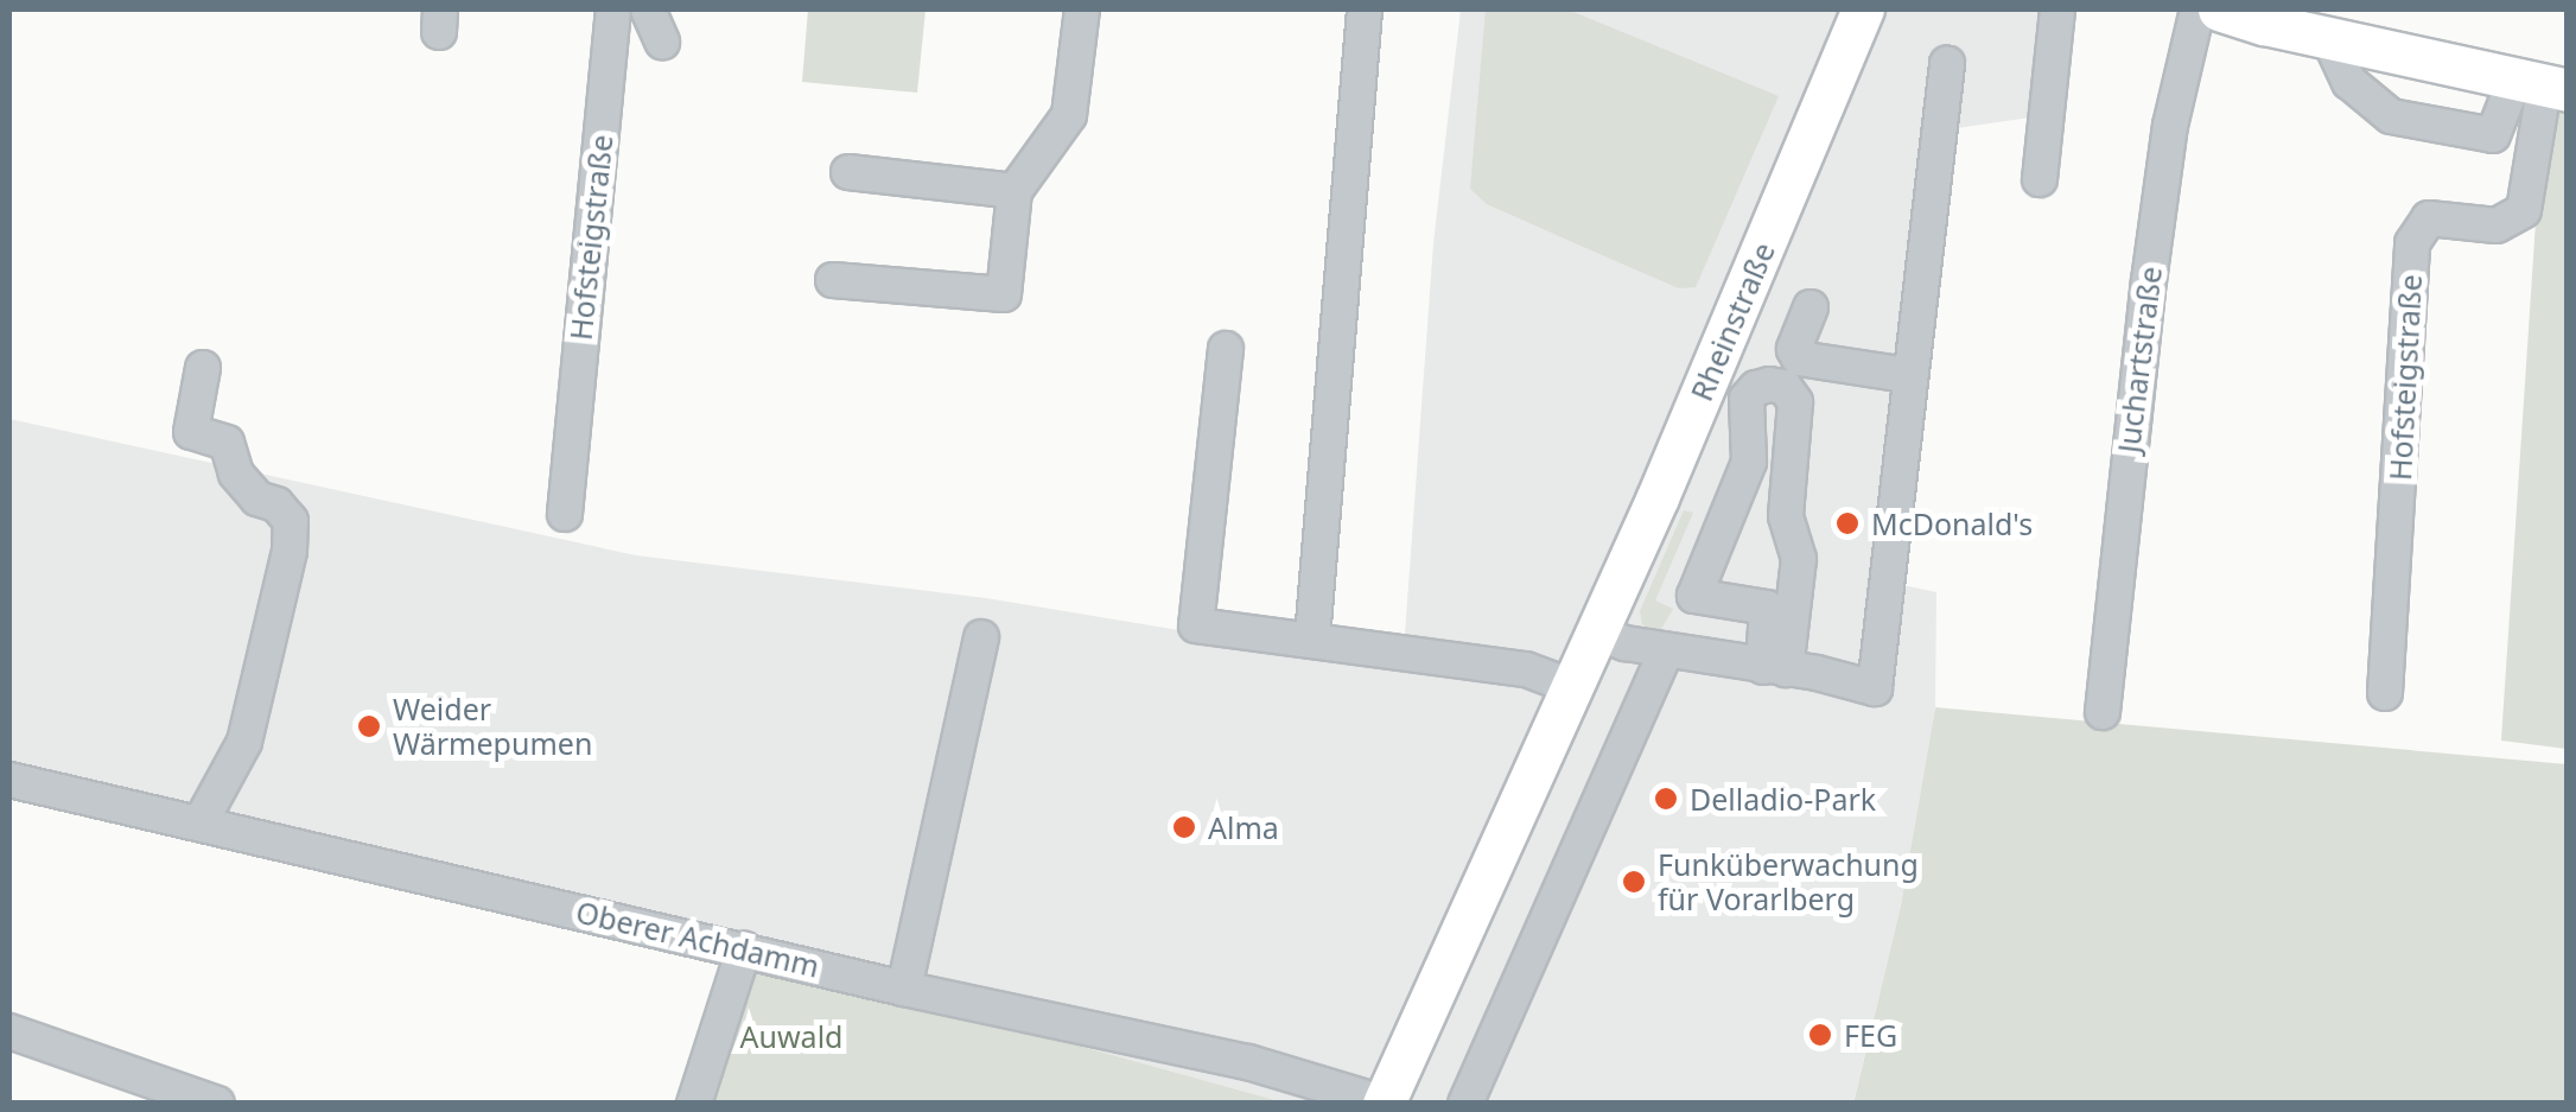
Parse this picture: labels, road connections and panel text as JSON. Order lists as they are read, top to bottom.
{
  "streets": {
    "main road": ["Rheinstraße"],
    "street": ["Hofsteigstraße", "Juchartstraße", "Oberer Achdamm"]
  },
  "crossings": [
    ["Rheinstraße", "Oberer Achdamm"]
  ],
  "parks": ["Auwald"],
  "places": [
    "McDonald's",
    "Weider Wärmepumen",
    "Delladio-Park",
    "Alma",
    "Funküberwachung für Vorarlberg",
    "FEG"
  ]
}
